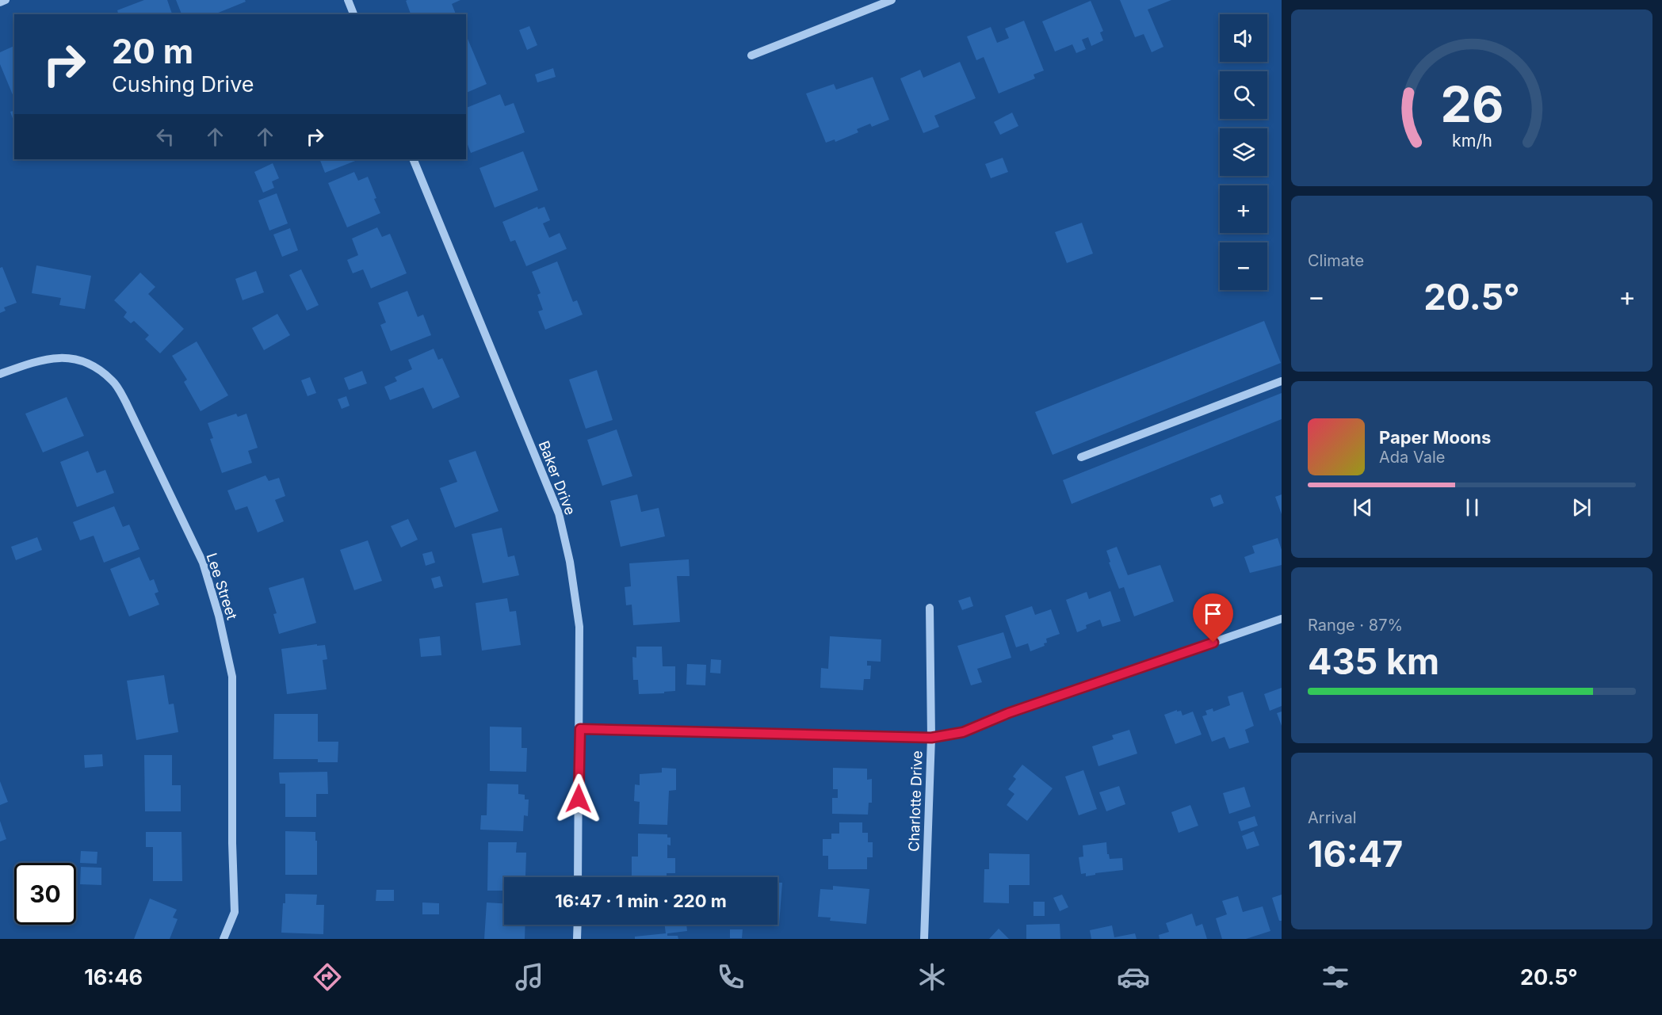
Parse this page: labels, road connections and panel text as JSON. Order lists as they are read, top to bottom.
{
  "streets": {
    "street": ["Baker Drive", "Lee Street", "Charlotte Drive"]
  },
  "page": {
    "map_buttons": ["+", "−"],
    "turn": ["20 m", "Cushing Drive"],
    "tile": [
      "Climate",
      ["Range · 87%", "435 km"],
      ["Arrival", "16:47"]
    ],
    "heat": ["−", "20.5°", "+"],
    "song": ["Paper Moons", "Ada Vale"],
    "limit": "30",
    "trip": "16:47 · 1 min · 220 m",
    "tabs": ["16:46", "20.5°"],
    "gauge": ["26", "km/h"]
  }
}
